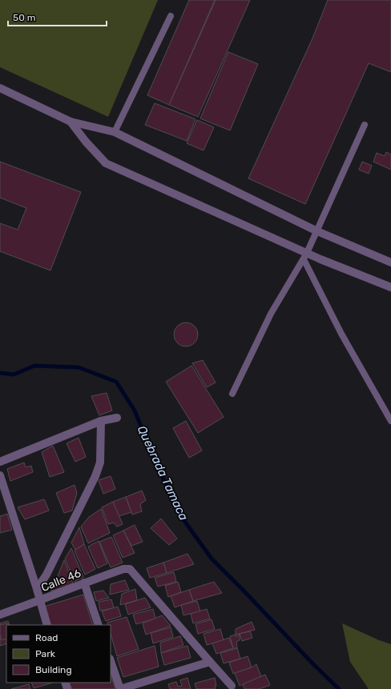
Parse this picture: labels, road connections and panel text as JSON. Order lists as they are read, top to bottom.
{
  "streets": {
    "street": ["Calle 46"]
  },
  "water": ["Quebrada Tamaca"],
  "legend": ["Road", "Park", "Building"],
  "scale_bar": "50 m"
}
